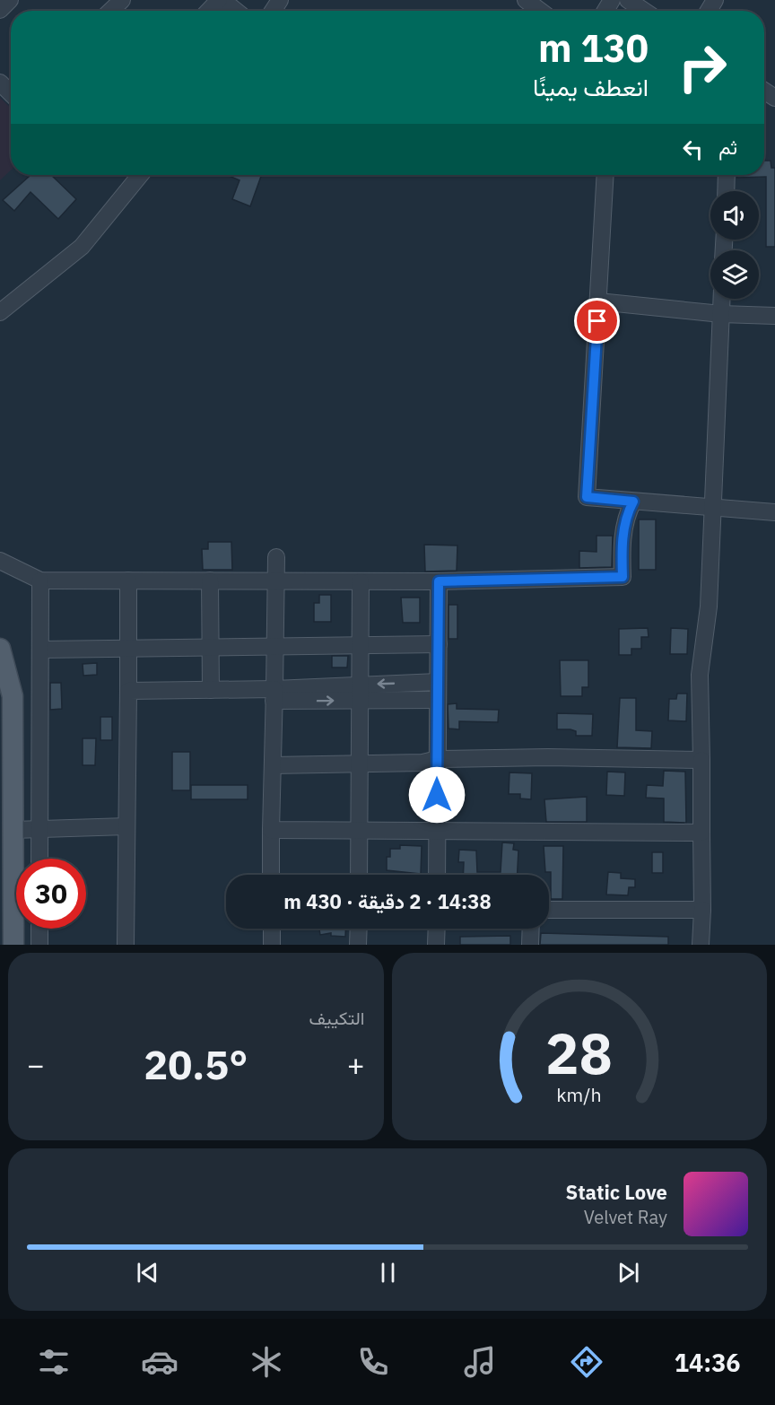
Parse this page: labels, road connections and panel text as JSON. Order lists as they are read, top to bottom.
{
  "page": {
    "turn": ["130 m", "انعطف يمينًا"],
    "then": "ثم",
    "limit": "30",
    "trip": "14:38 · 2 دقيقة · 430 m",
    "tile": "التكييف",
    "heat": ["−", "20.5°", "+"],
    "song": ["Static Love", "Velvet Ray"],
    "tabs": "14:36",
    "gauge": ["28", "km/h"]
  }
}
